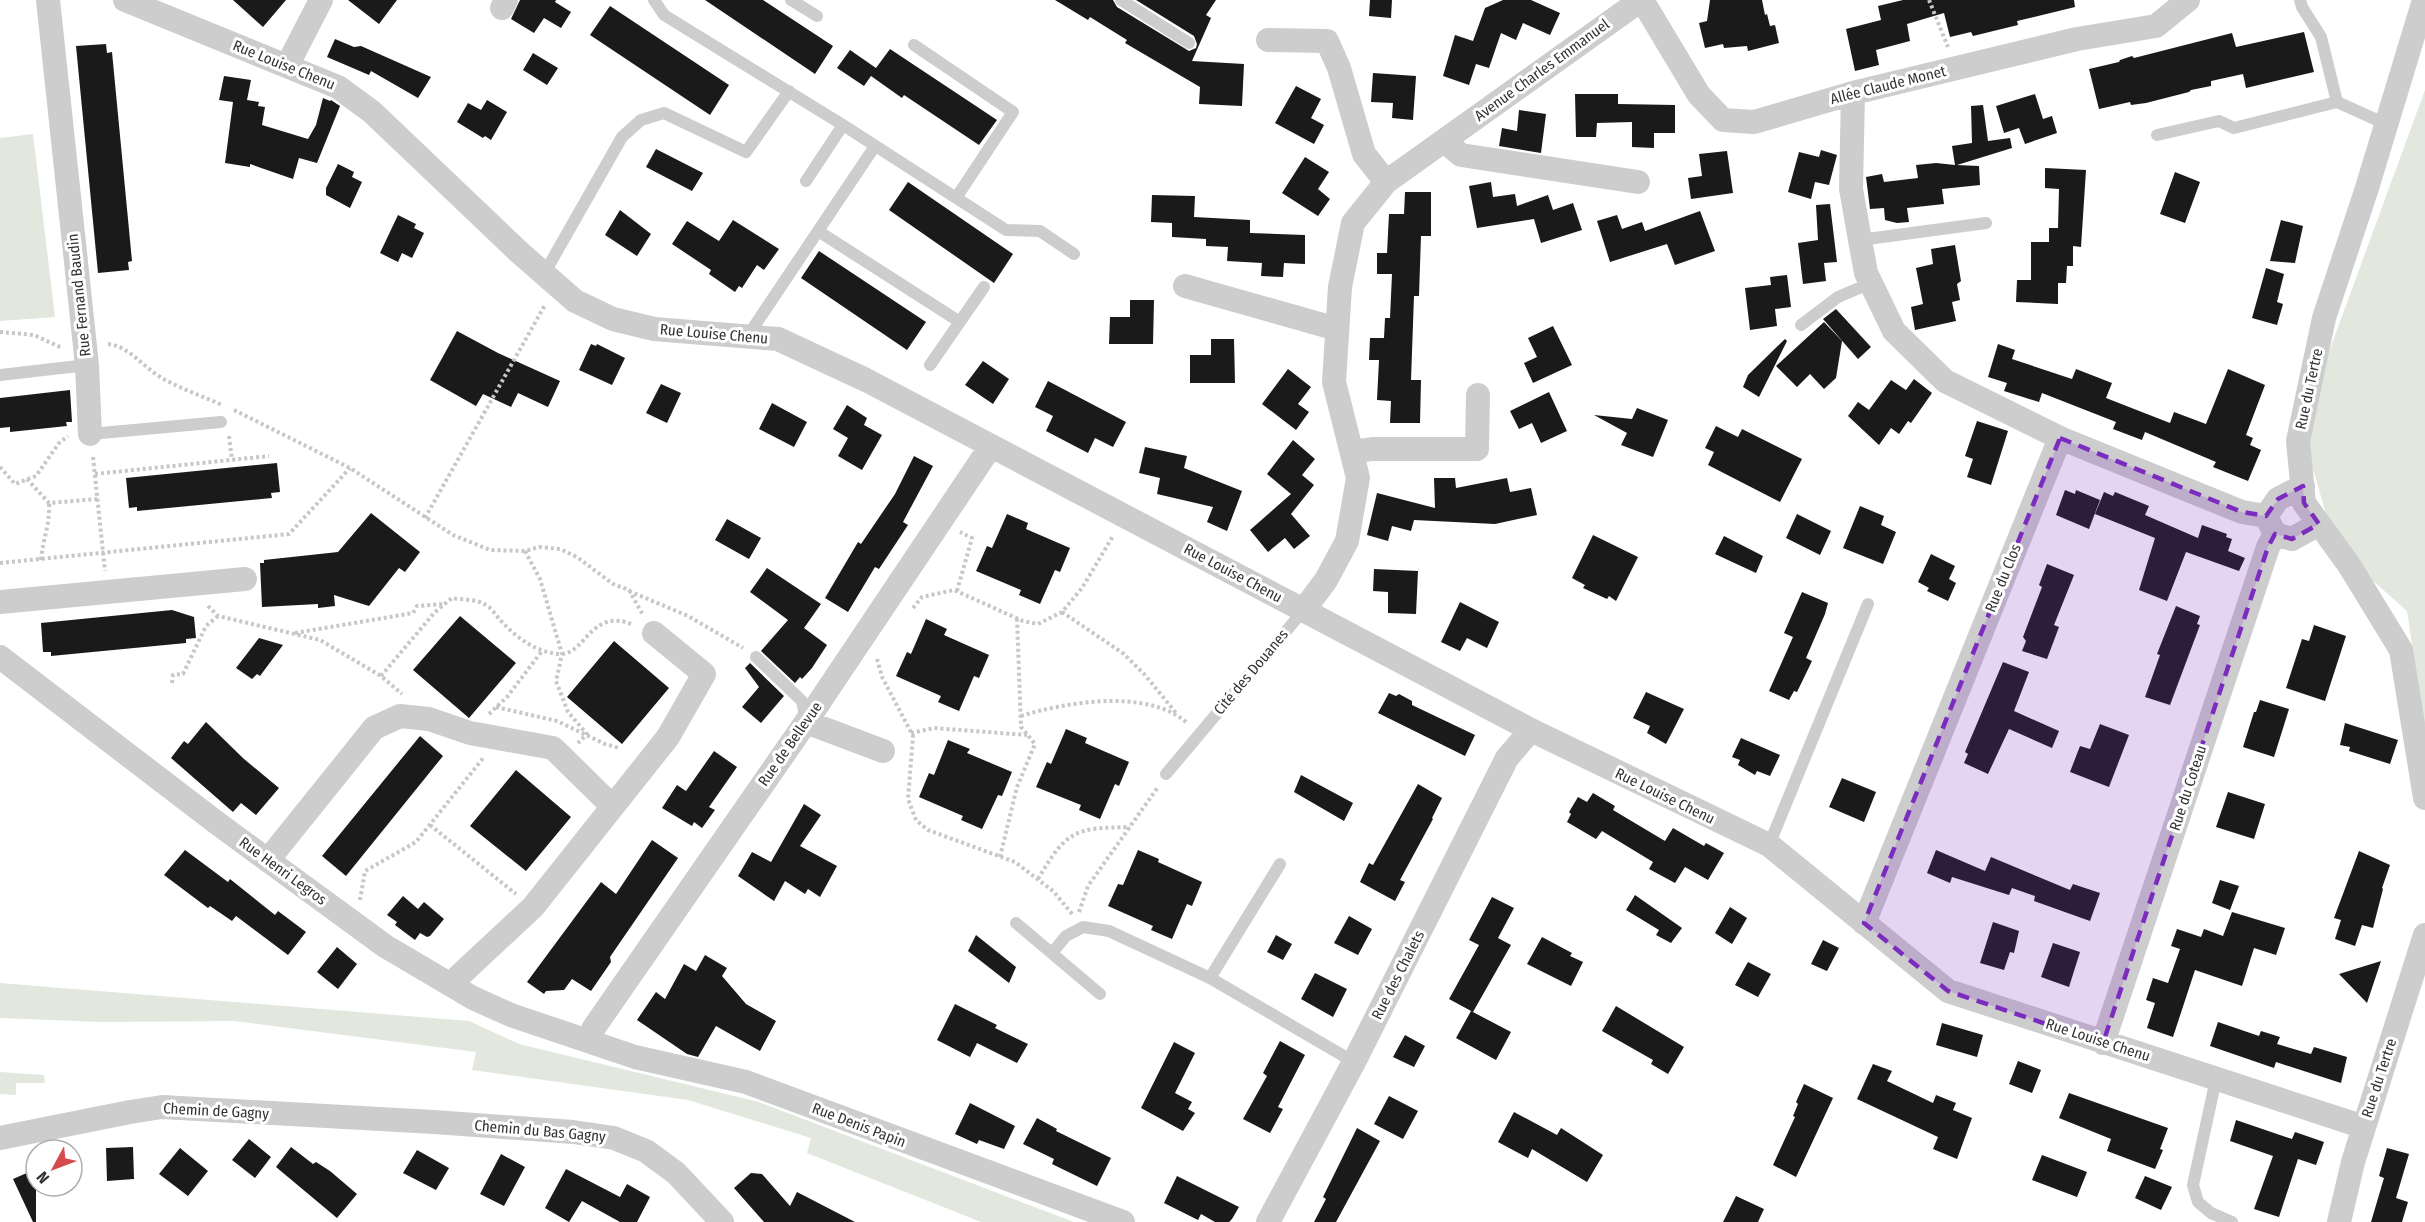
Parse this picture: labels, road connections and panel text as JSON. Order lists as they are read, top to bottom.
{
  "streets": {
    "street": [
      "Rue Louise Chenu",
      "Avenue Charles Emmanuel",
      "Allée Claude Monet",
      "Rue Fernand Baudin",
      "Rue du Tertre",
      "Rue du Clos",
      "Rue de Bellevue",
      "Rue du Coteau",
      "Rue Henri Legros",
      "Rue des Chalets",
      "Chemin de Gagny",
      "Rue Denis Papin",
      "Chemin du Bas Gagny"
    ],
    "lane": ["Cité des Douanes"]
  },
  "crossings": [
    ["Rue Louise Chenu", "Avenue Charles Emmanuel"],
    ["Rue Louise Chenu", "Rue du Tertre"],
    ["Rue Louise Chenu", "Rue du Clos"],
    ["Rue Louise Chenu", "Cité des Douanes"],
    ["Rue Louise Chenu", "Rue de Bellevue"],
    ["Rue Louise Chenu", "Rue du Coteau"],
    ["Rue Louise Chenu", "Rue des Chalets"],
    ["Avenue Charles Emmanuel", "Allée Claude Monet"],
    ["Avenue Charles Emmanuel", "Cité des Douanes"],
    ["Rue du Tertre", "Rue du Coteau"],
    ["Rue de Bellevue", "Rue Henri Legros"],
    ["Rue de Bellevue", "Rue Denis Papin"],
    ["Rue Henri Legros", "Rue Denis Papin"],
    ["Chemin de Gagny", "Chemin du Bas Gagny"]
  ],
  "north": "bottom left"
}
